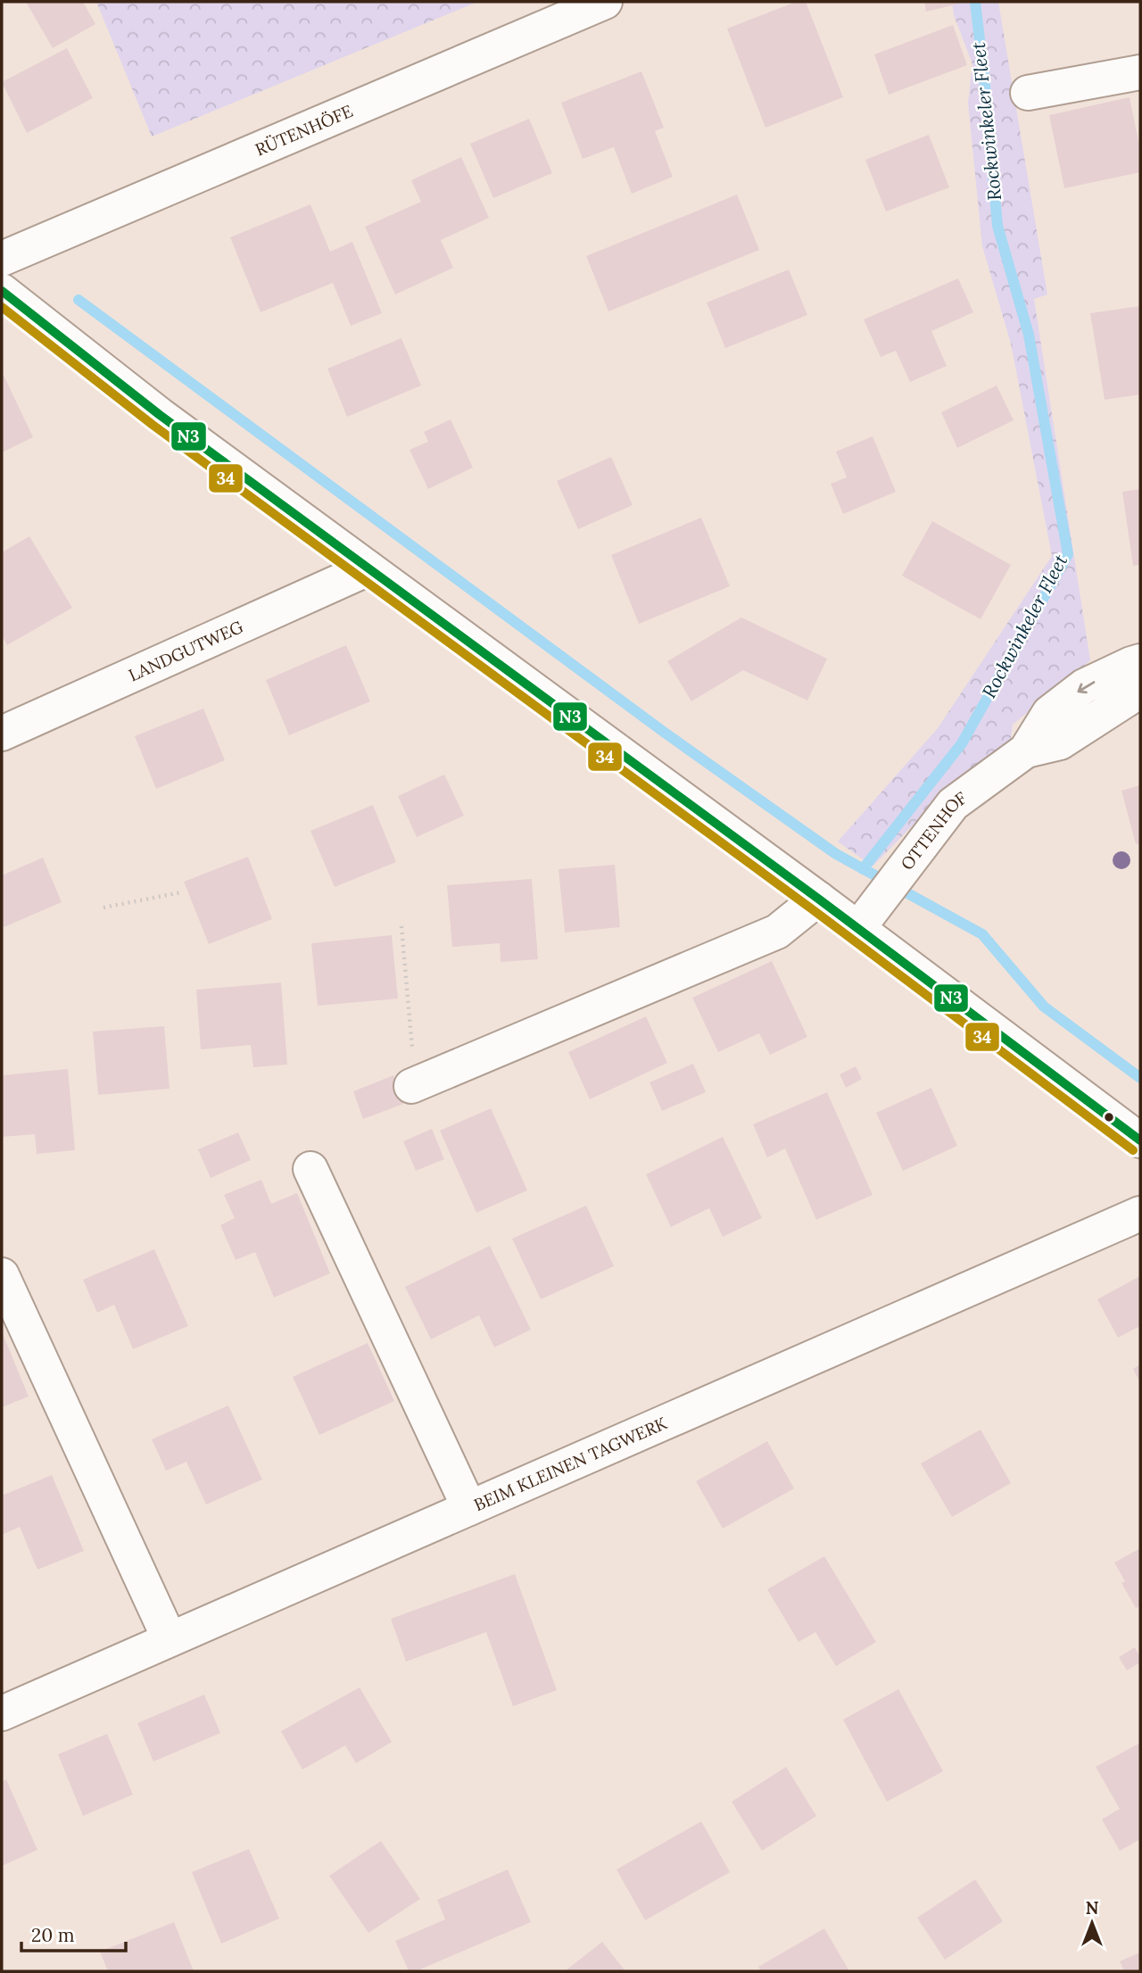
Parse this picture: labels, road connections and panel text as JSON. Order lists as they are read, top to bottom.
{
  "streets": {
    "street": [
      "RÜTENHÖFE",
      "LANDGUTWEG",
      "OTTENHOF",
      "BEIM KLEINEN TAGWERK"
    ]
  },
  "water": ["Rockwinkeler Fleet"],
  "lines": ["transit line N3", "transit line 34"],
  "scale_bar": "20 m",
  "north": "top"
}
